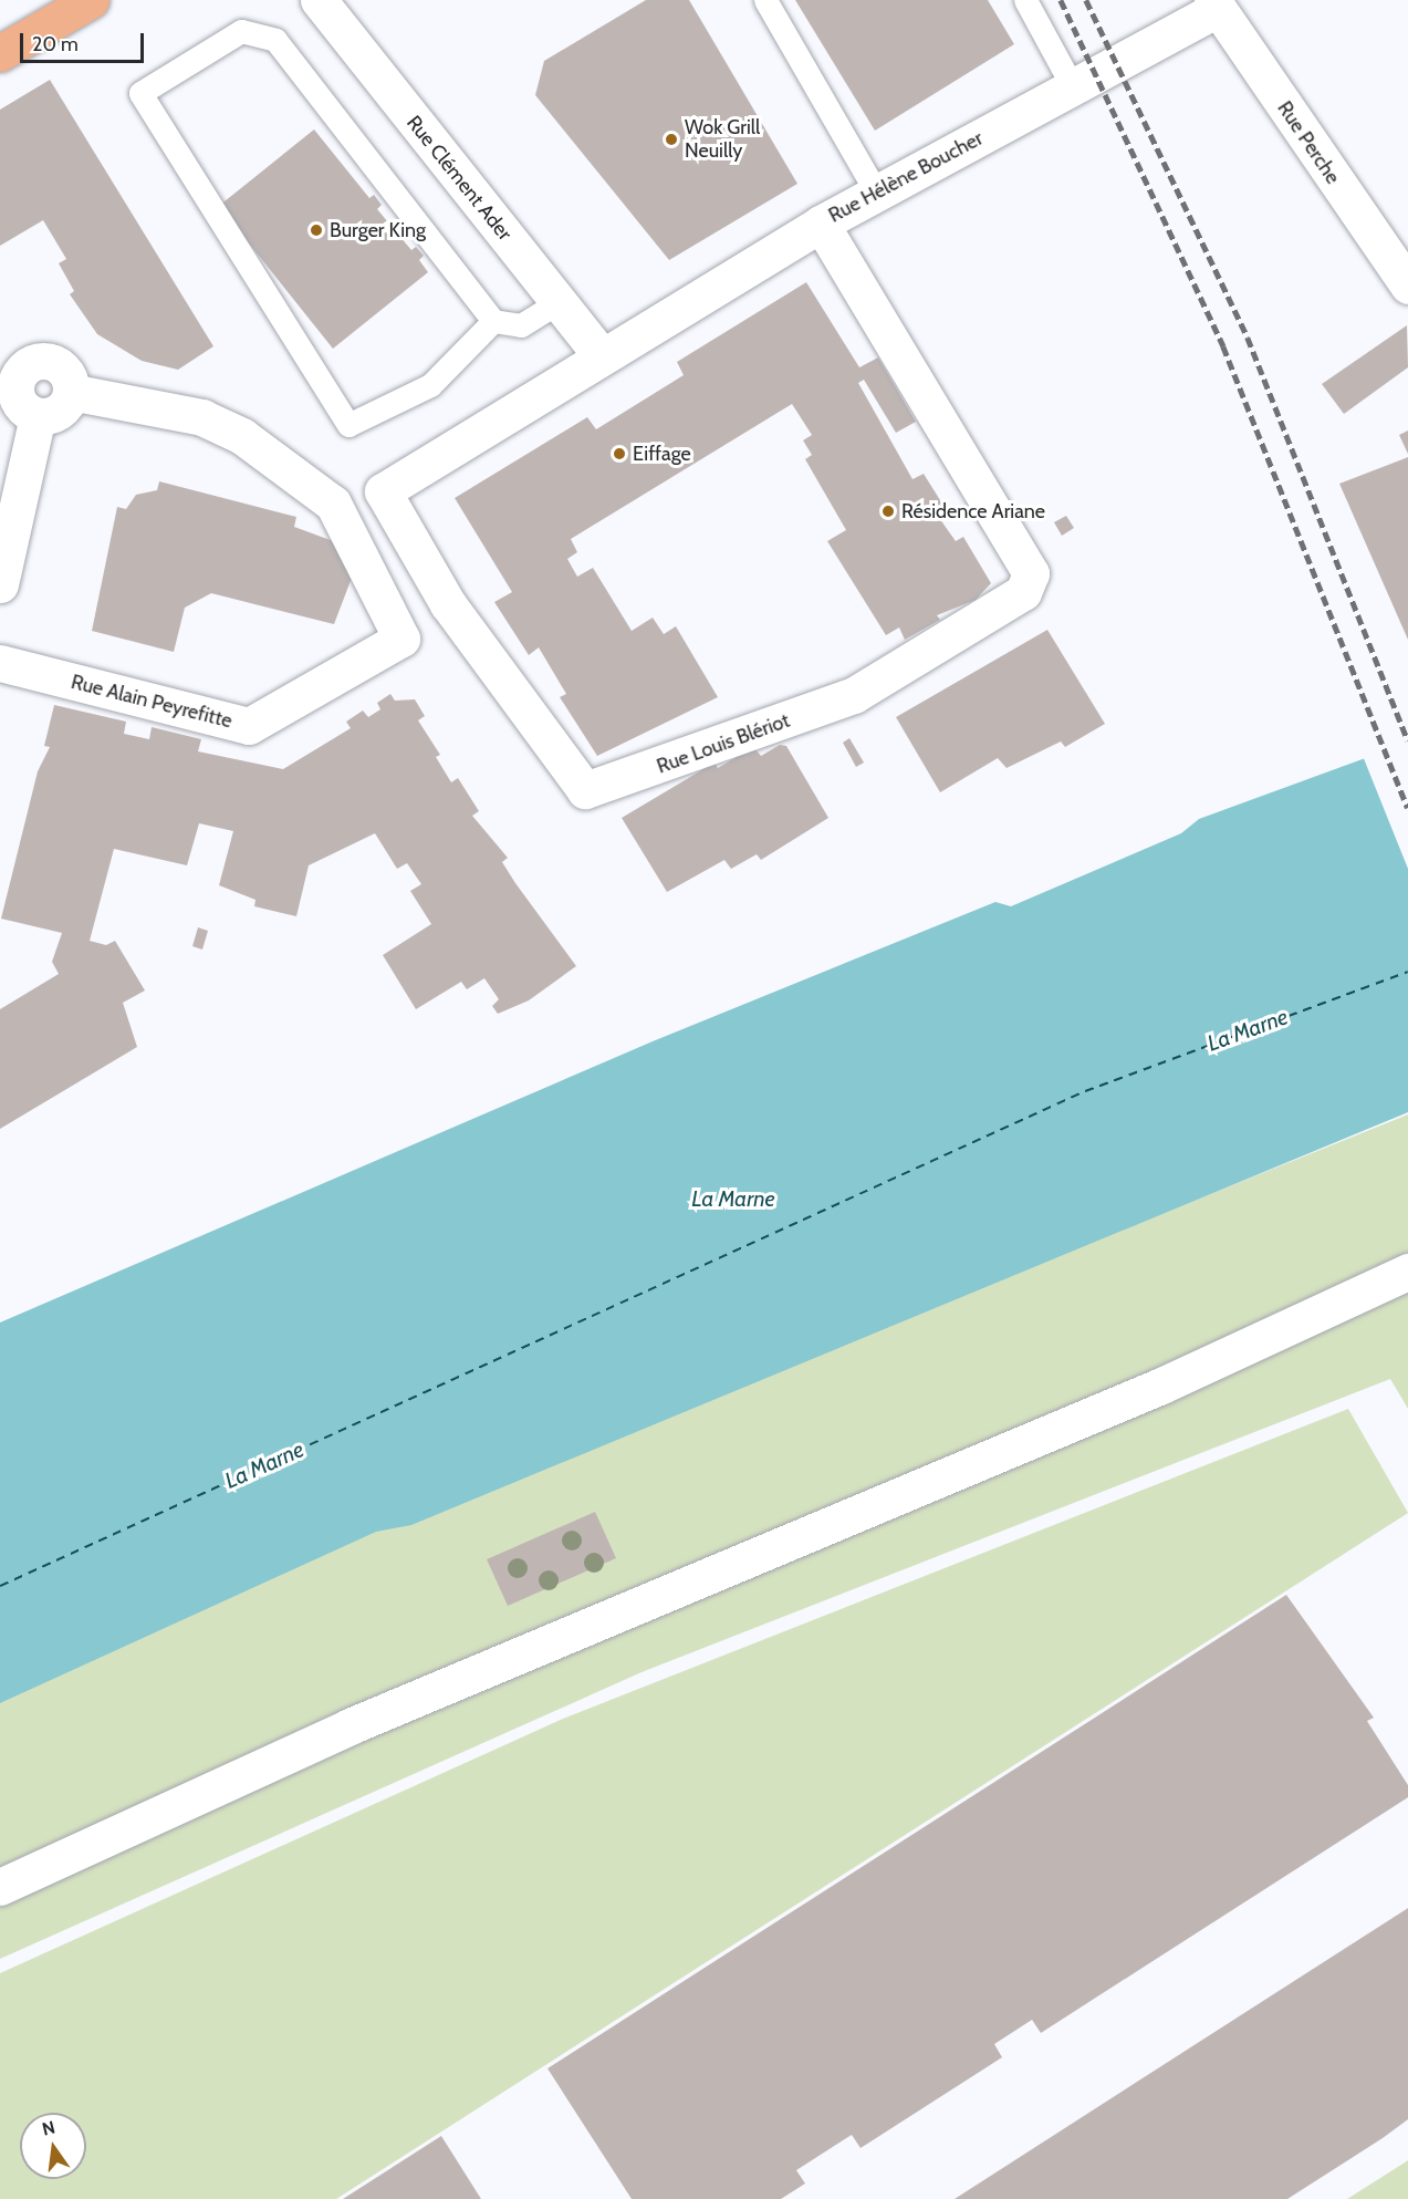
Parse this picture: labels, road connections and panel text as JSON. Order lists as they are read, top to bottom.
{
  "streets": {
    "street": [
      "Rue Perche",
      "Rue Hélène Boucher",
      "Rue Clément Ader",
      "Rue Alain Peyrefitte",
      "Rue Louis Blériot"
    ]
  },
  "crossings": [
    ["Rue Perche", "Rue Hélène Boucher"],
    ["Rue Hélène Boucher", "Rue Clément Ader"],
    ["Rue Hélène Boucher", "Rue Louis Blériot"],
    ["Rue Clément Ader", "Rue Louis Blériot"]
  ],
  "water": ["La Marne"],
  "places": [
    "Wok Grill Neuilly",
    "Burger King",
    "Eiffage",
    "Résidence Ariane"
  ],
  "scale_bar": "20 m",
  "north": "top"
}
